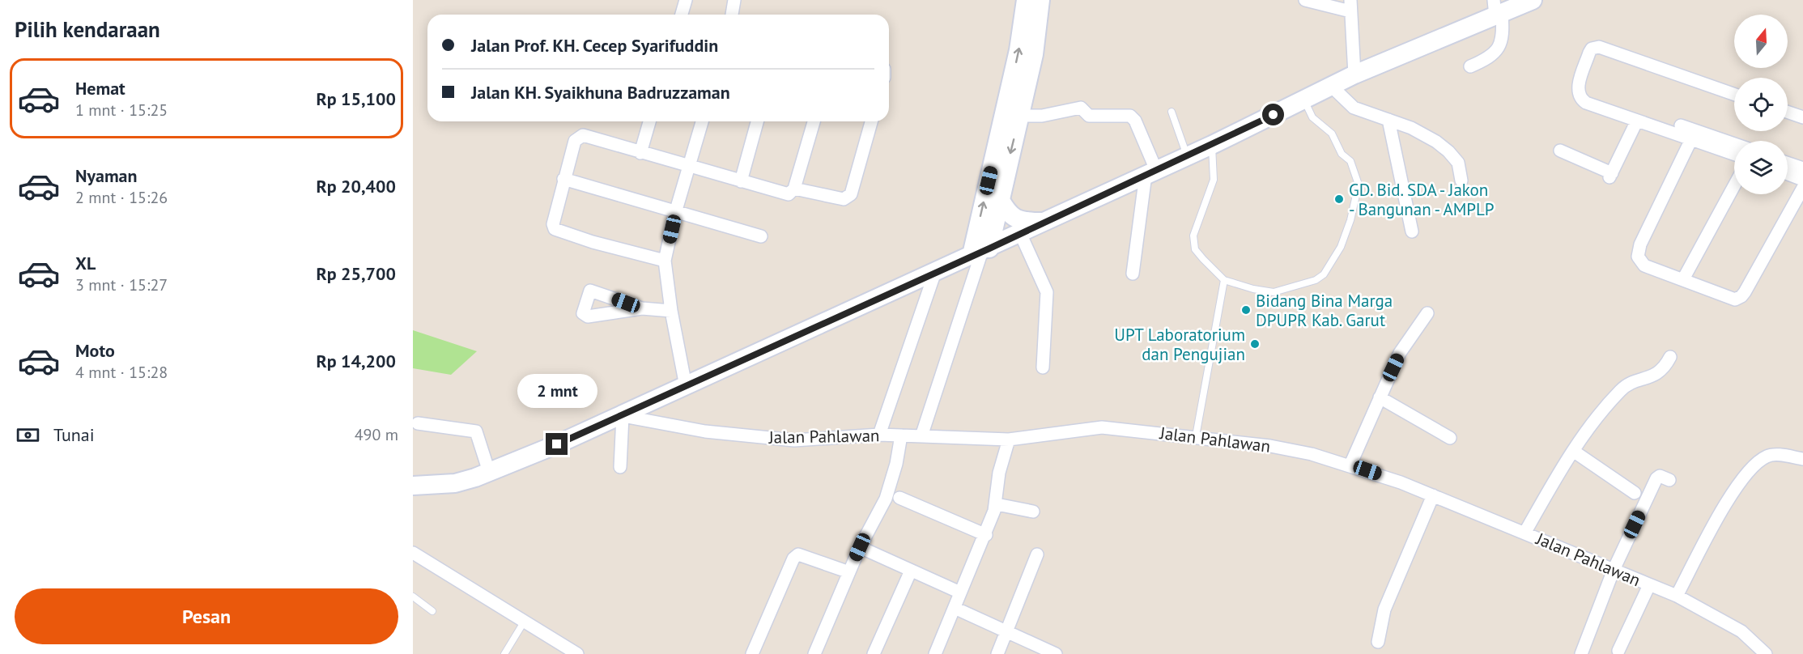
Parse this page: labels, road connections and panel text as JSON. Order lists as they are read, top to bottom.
{
  "streets": {
    "street": ["Jalan Pahlawan"]
  },
  "places": ["GD. Bid. SDA - Jakon - Bangunan - AMPLP", "Bidang Bina Marga DPUPR Kab. Garut", "UPT Laboratorium dan Pengujian"],
  "north": "top",
  "page": {
    "heading": "Pilih kendaraan",
    "banner": ["Jalan Prof. KH. Cecep Syarifuddin", "Jalan KH. Syaikhuna Badruzzaman"],
    "list": [
      {
        "name": "Hemat",
        "note": "1 mnt · 15:25",
        "value": "Rp 15,100"
      },
      {
        "name": "Nyaman",
        "note": "2 mnt · 15:26",
        "value": "Rp 20,400"
      },
      {
        "name": "XL",
        "note": "3 mnt · 15:27",
        "value": "Rp 25,700"
      },
      {
        "name": "Moto",
        "note": "4 mnt · 15:28",
        "value": "Rp 14,200"
      }
    ],
    "bubble": "2 mnt",
    "pay": ["Tunai", "490 m"],
    "buttons": "Pesan"
  }
}
